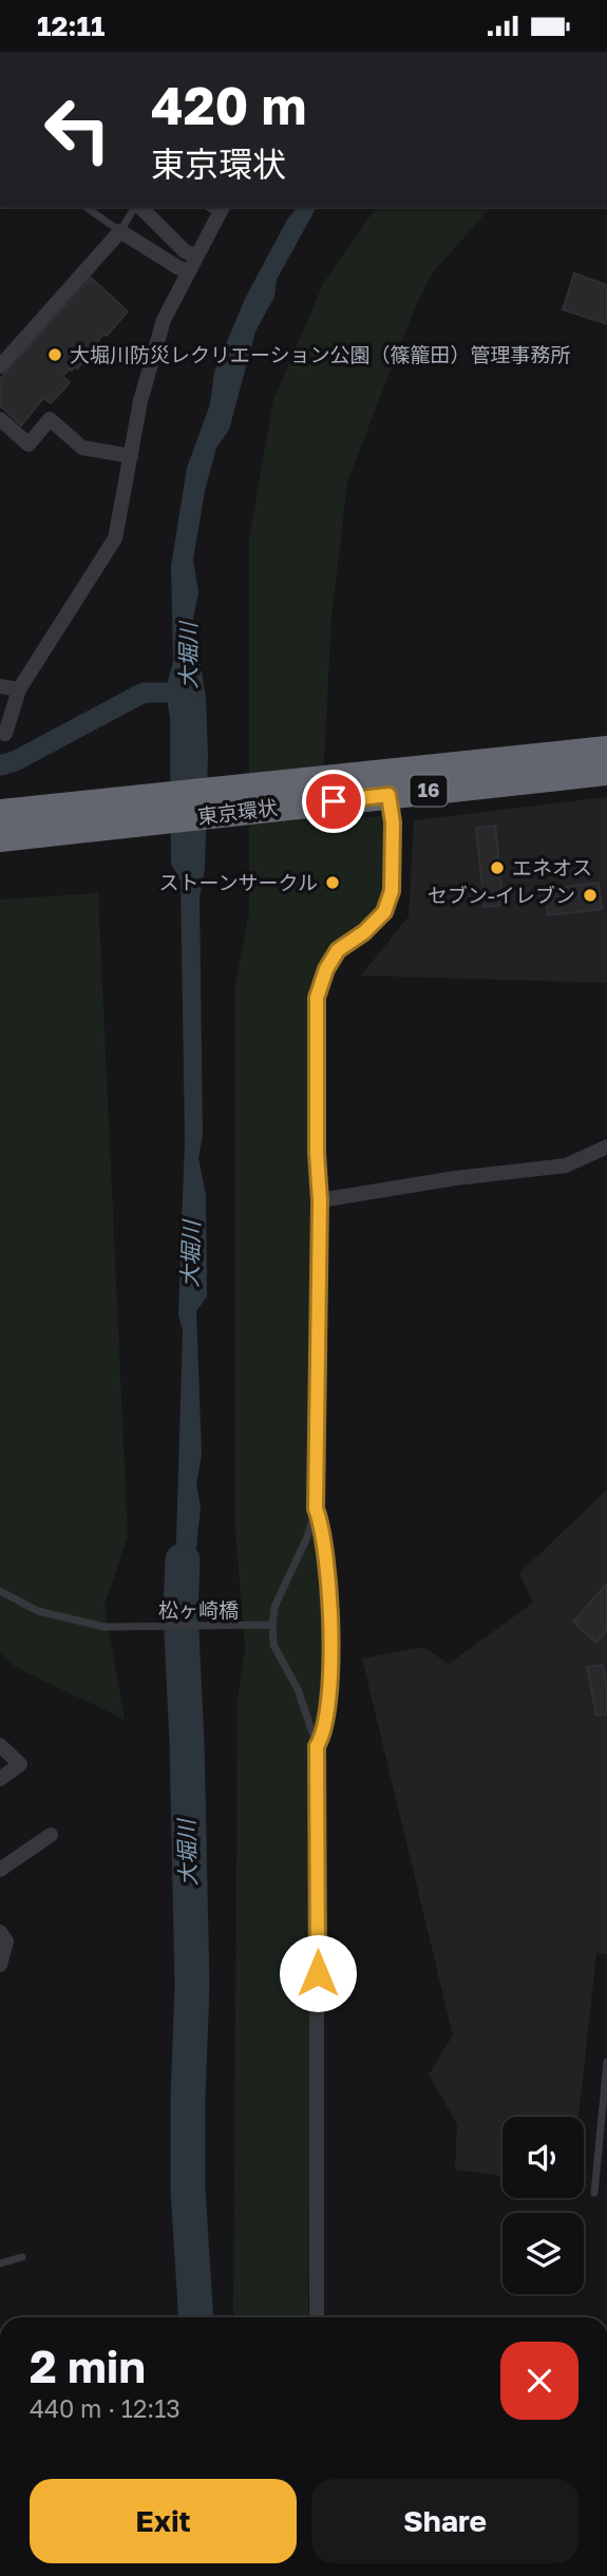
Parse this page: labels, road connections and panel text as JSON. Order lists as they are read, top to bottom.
{
  "streets": {
    "highway": ["16", "東京環状"],
    "lane": ["松ヶ崎橋"]
  },
  "water": ["大堀川"],
  "places": [
    "大堀川防災レクリエーション公園（篠籠田）管理事務所",
    "エネオス",
    "ストーンサークル",
    "セブン-イレブン"
  ],
  "page": {
    "status": "12:11",
    "turn": ["420 m", "東京環状"],
    "heading": ["2 min", "440 m · 12:13"],
    "buttons": ["Exit", "Share"]
  }
}
